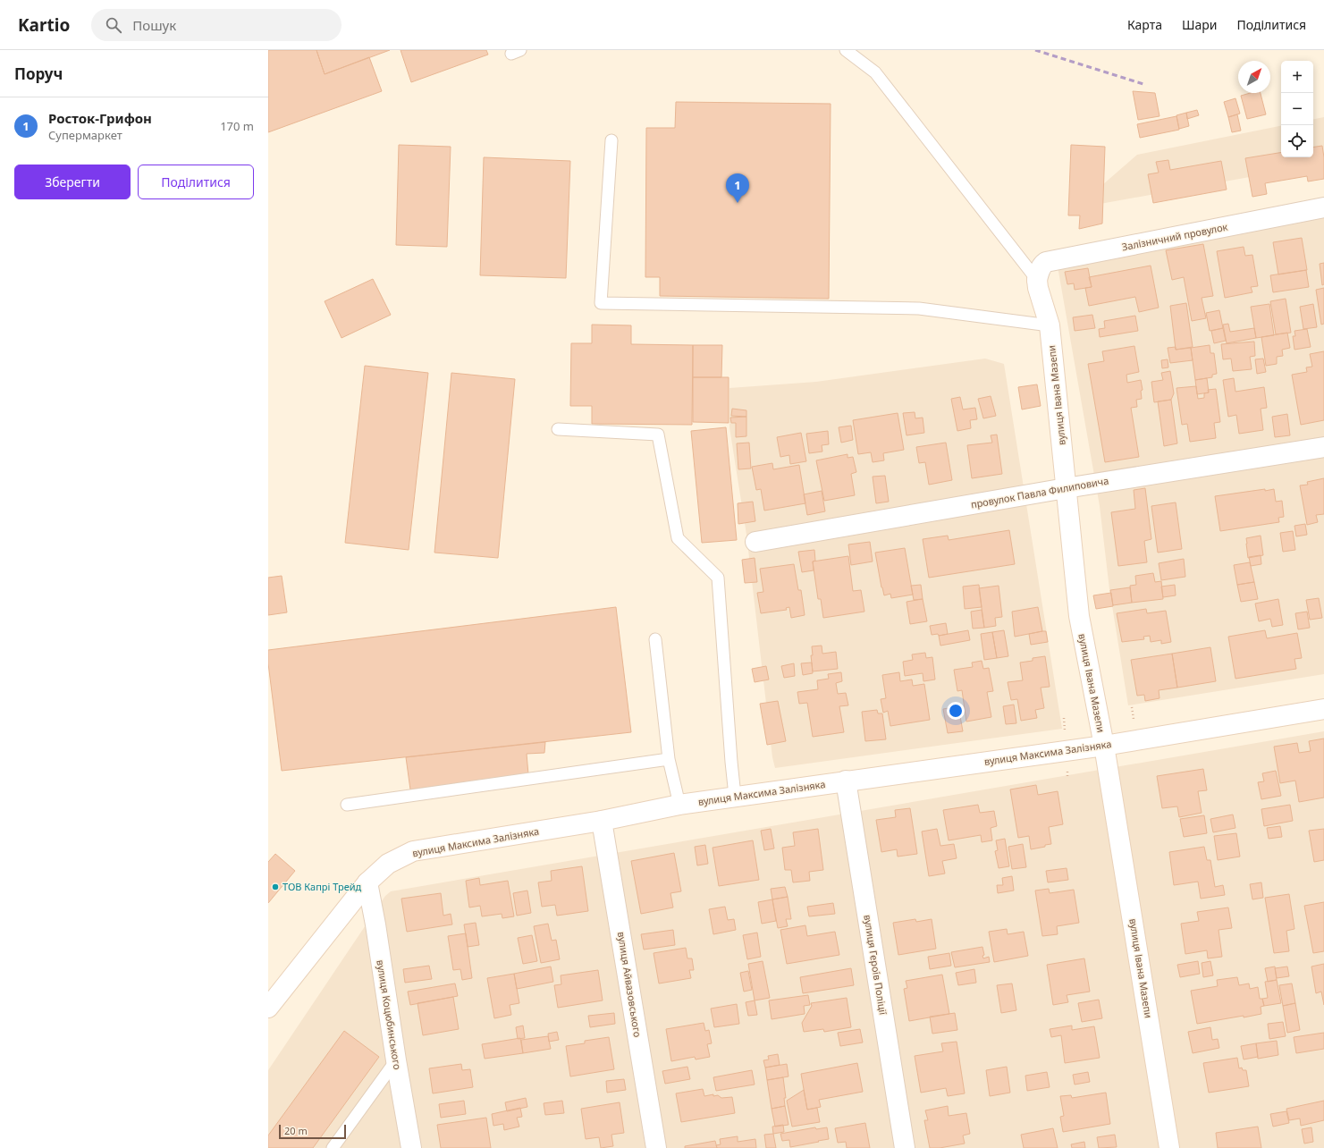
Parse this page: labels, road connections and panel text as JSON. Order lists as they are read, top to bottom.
{
  "streets": {
    "street": [
      "Залізничний провулок",
      "вулиця Івана Мазепи",
      "провулок Павла Филиповича",
      "вулиця Максима Залізняка",
      "вулиця Героїв Поліції",
      "вулиця Айвазовського",
      "вулиця Коцюбинського"
    ]
  },
  "crossings": [
    ["Залізничний провулок", "вулиця Івана Мазепи"],
    ["вулиця Івана Мазепи", "провулок Павла Филиповича"],
    ["вулиця Івана Мазепи", "вулиця Максима Залізняка"],
    ["вулиця Максима Залізняка", "вулиця Героїв Поліції"],
    ["вулиця Максима Залізняка", "вулиця Айвазовського"],
    ["вулиця Максима Залізняка", "вулиця Коцюбинського"]
  ],
  "places": ["ТОВ Капрі Трейд"],
  "scale_bar": "20 m",
  "north": "top right",
  "page": {
    "header": "Kartio",
    "search": "Пошук",
    "nav": ["Карта", "Шари", "Поділитися"],
    "heading": "Поруч",
    "map_buttons": ["+", "−"],
    "list": [
      {
        "mark": "1",
        "name": "Росток-Грифон",
        "note": "Супермаркет",
        "value": "170 m"
      }
    ],
    "buttons": ["Зберегти", "Поділитися"],
    "pins": "1",
    "scale": "20 m"
  }
}
